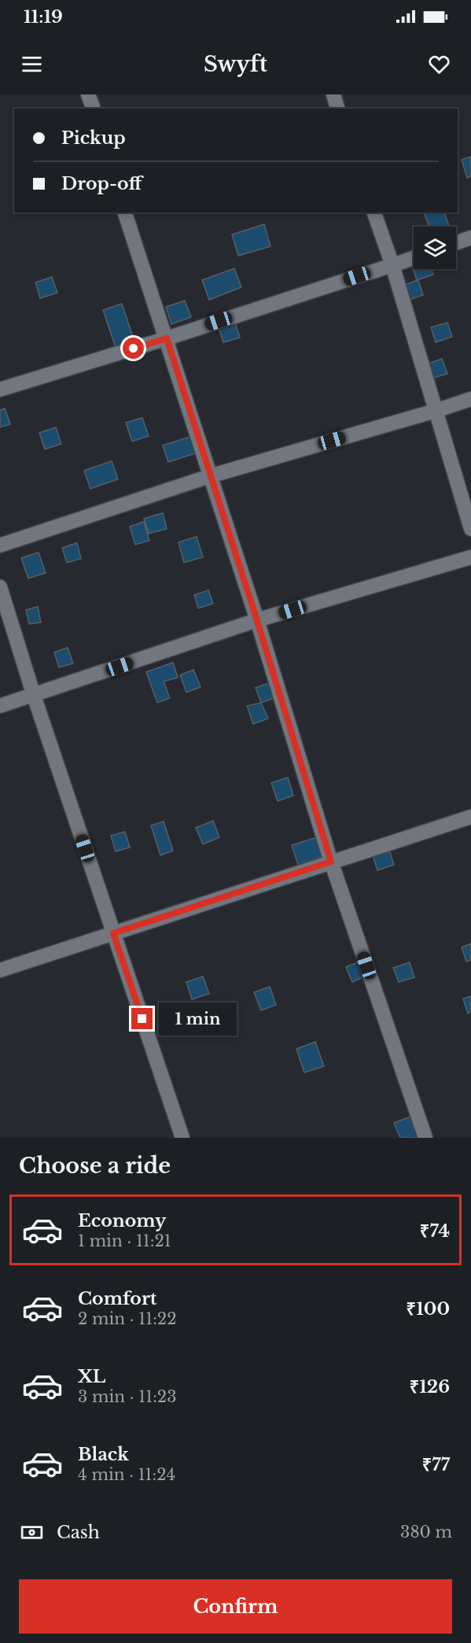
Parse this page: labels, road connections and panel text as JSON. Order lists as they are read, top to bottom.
{
  "page": {
    "status": "11:19",
    "header": "Swyft",
    "banner": ["Pickup", "Drop-off"],
    "bubble": "1 min",
    "heading": "Choose a ride",
    "list": [
      {
        "name": "Economy",
        "note": "1 min · 11:21",
        "value": "₹74"
      },
      {
        "name": "Comfort",
        "note": "2 min · 11:22",
        "value": "₹100"
      },
      {
        "name": "XL",
        "note": "3 min · 11:23",
        "value": "₹126"
      },
      {
        "name": "Black",
        "note": "4 min · 11:24",
        "value": "₹77"
      }
    ],
    "pay": ["Cash", "380 m"],
    "buttons": "Confirm"
  }
}
